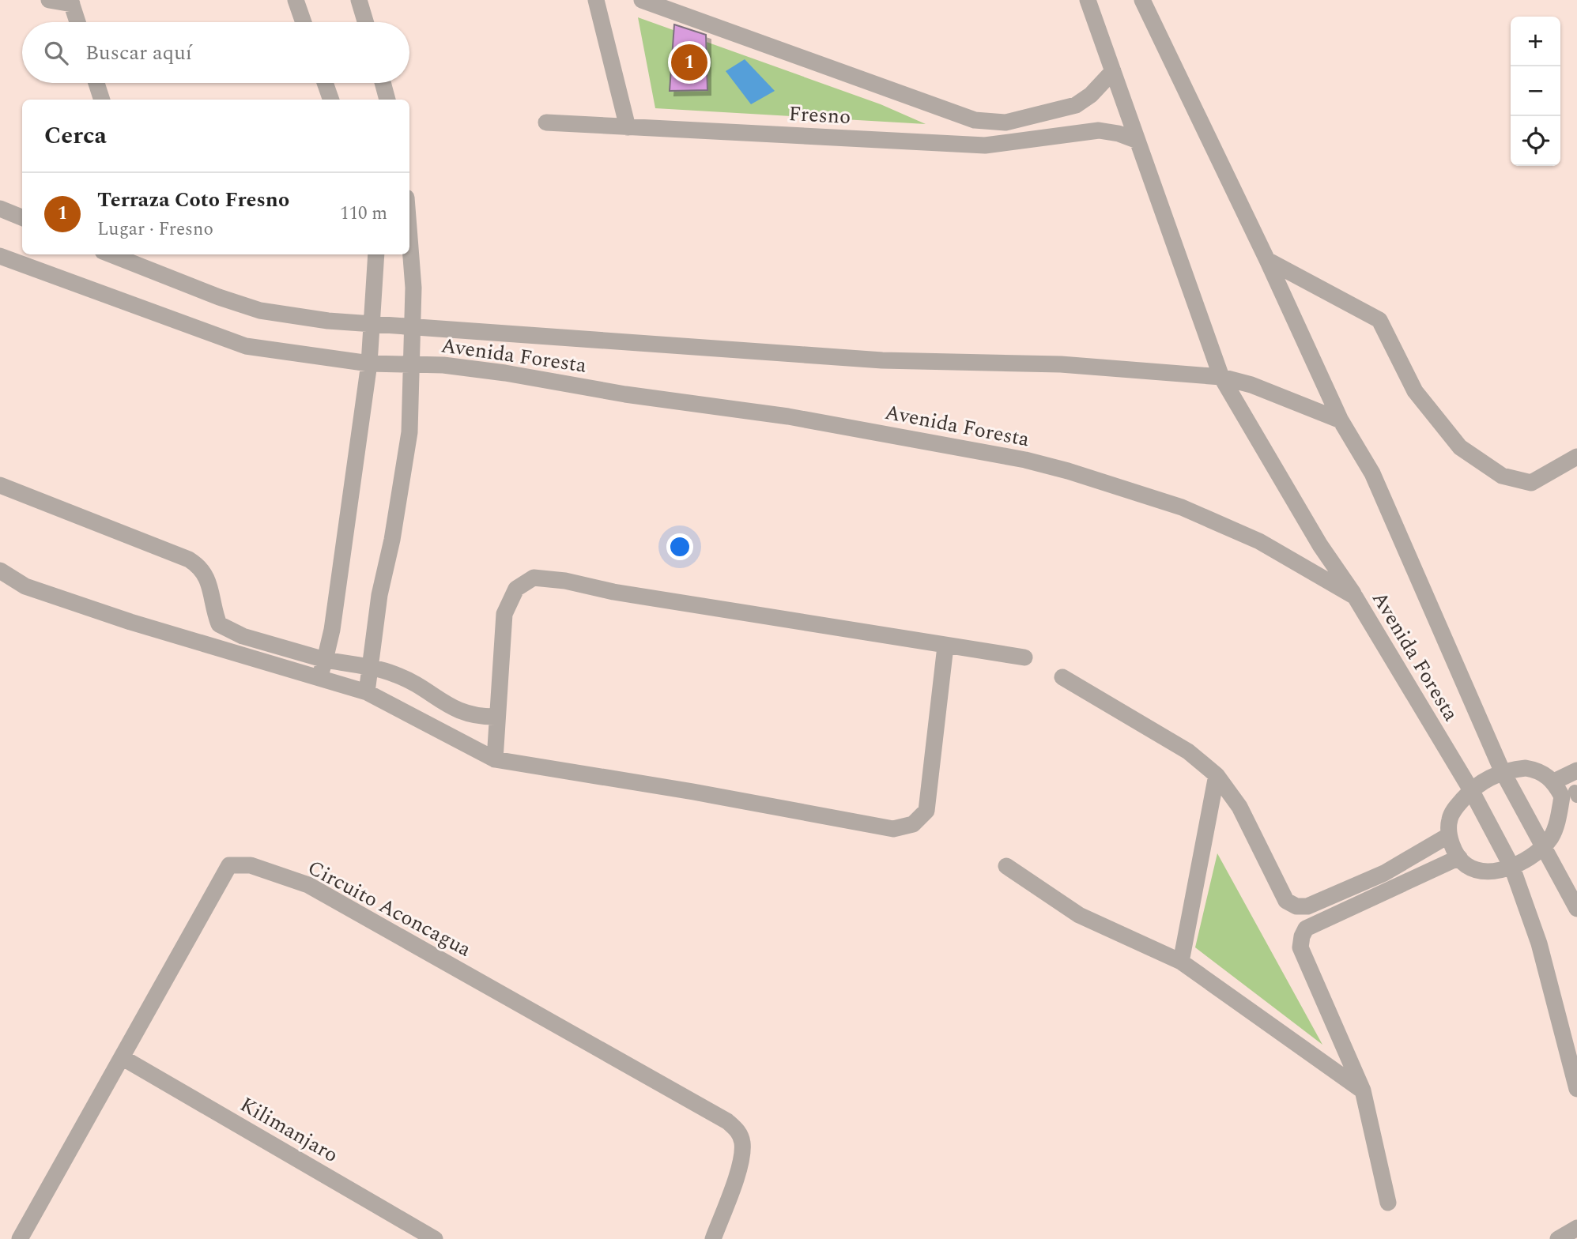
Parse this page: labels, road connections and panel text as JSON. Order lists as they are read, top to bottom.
{
  "streets": {
    "street": [
      "Fresno",
      "Avenida Foresta",
      "Circuito Aconcagua",
      "Kilimanjaro"
    ]
  },
  "crossings": [
    ["Circuito Aconcagua", "Kilimanjaro"]
  ],
  "page": {
    "map_buttons": ["+", "−"],
    "search": "Buscar aquí",
    "pins": "1",
    "heading": "Cerca",
    "list": [
      {
        "mark": "1",
        "name": "Terraza Coto Fresno",
        "note": "Lugar · Fresno",
        "value": "110 m"
      }
    ]
  }
}
